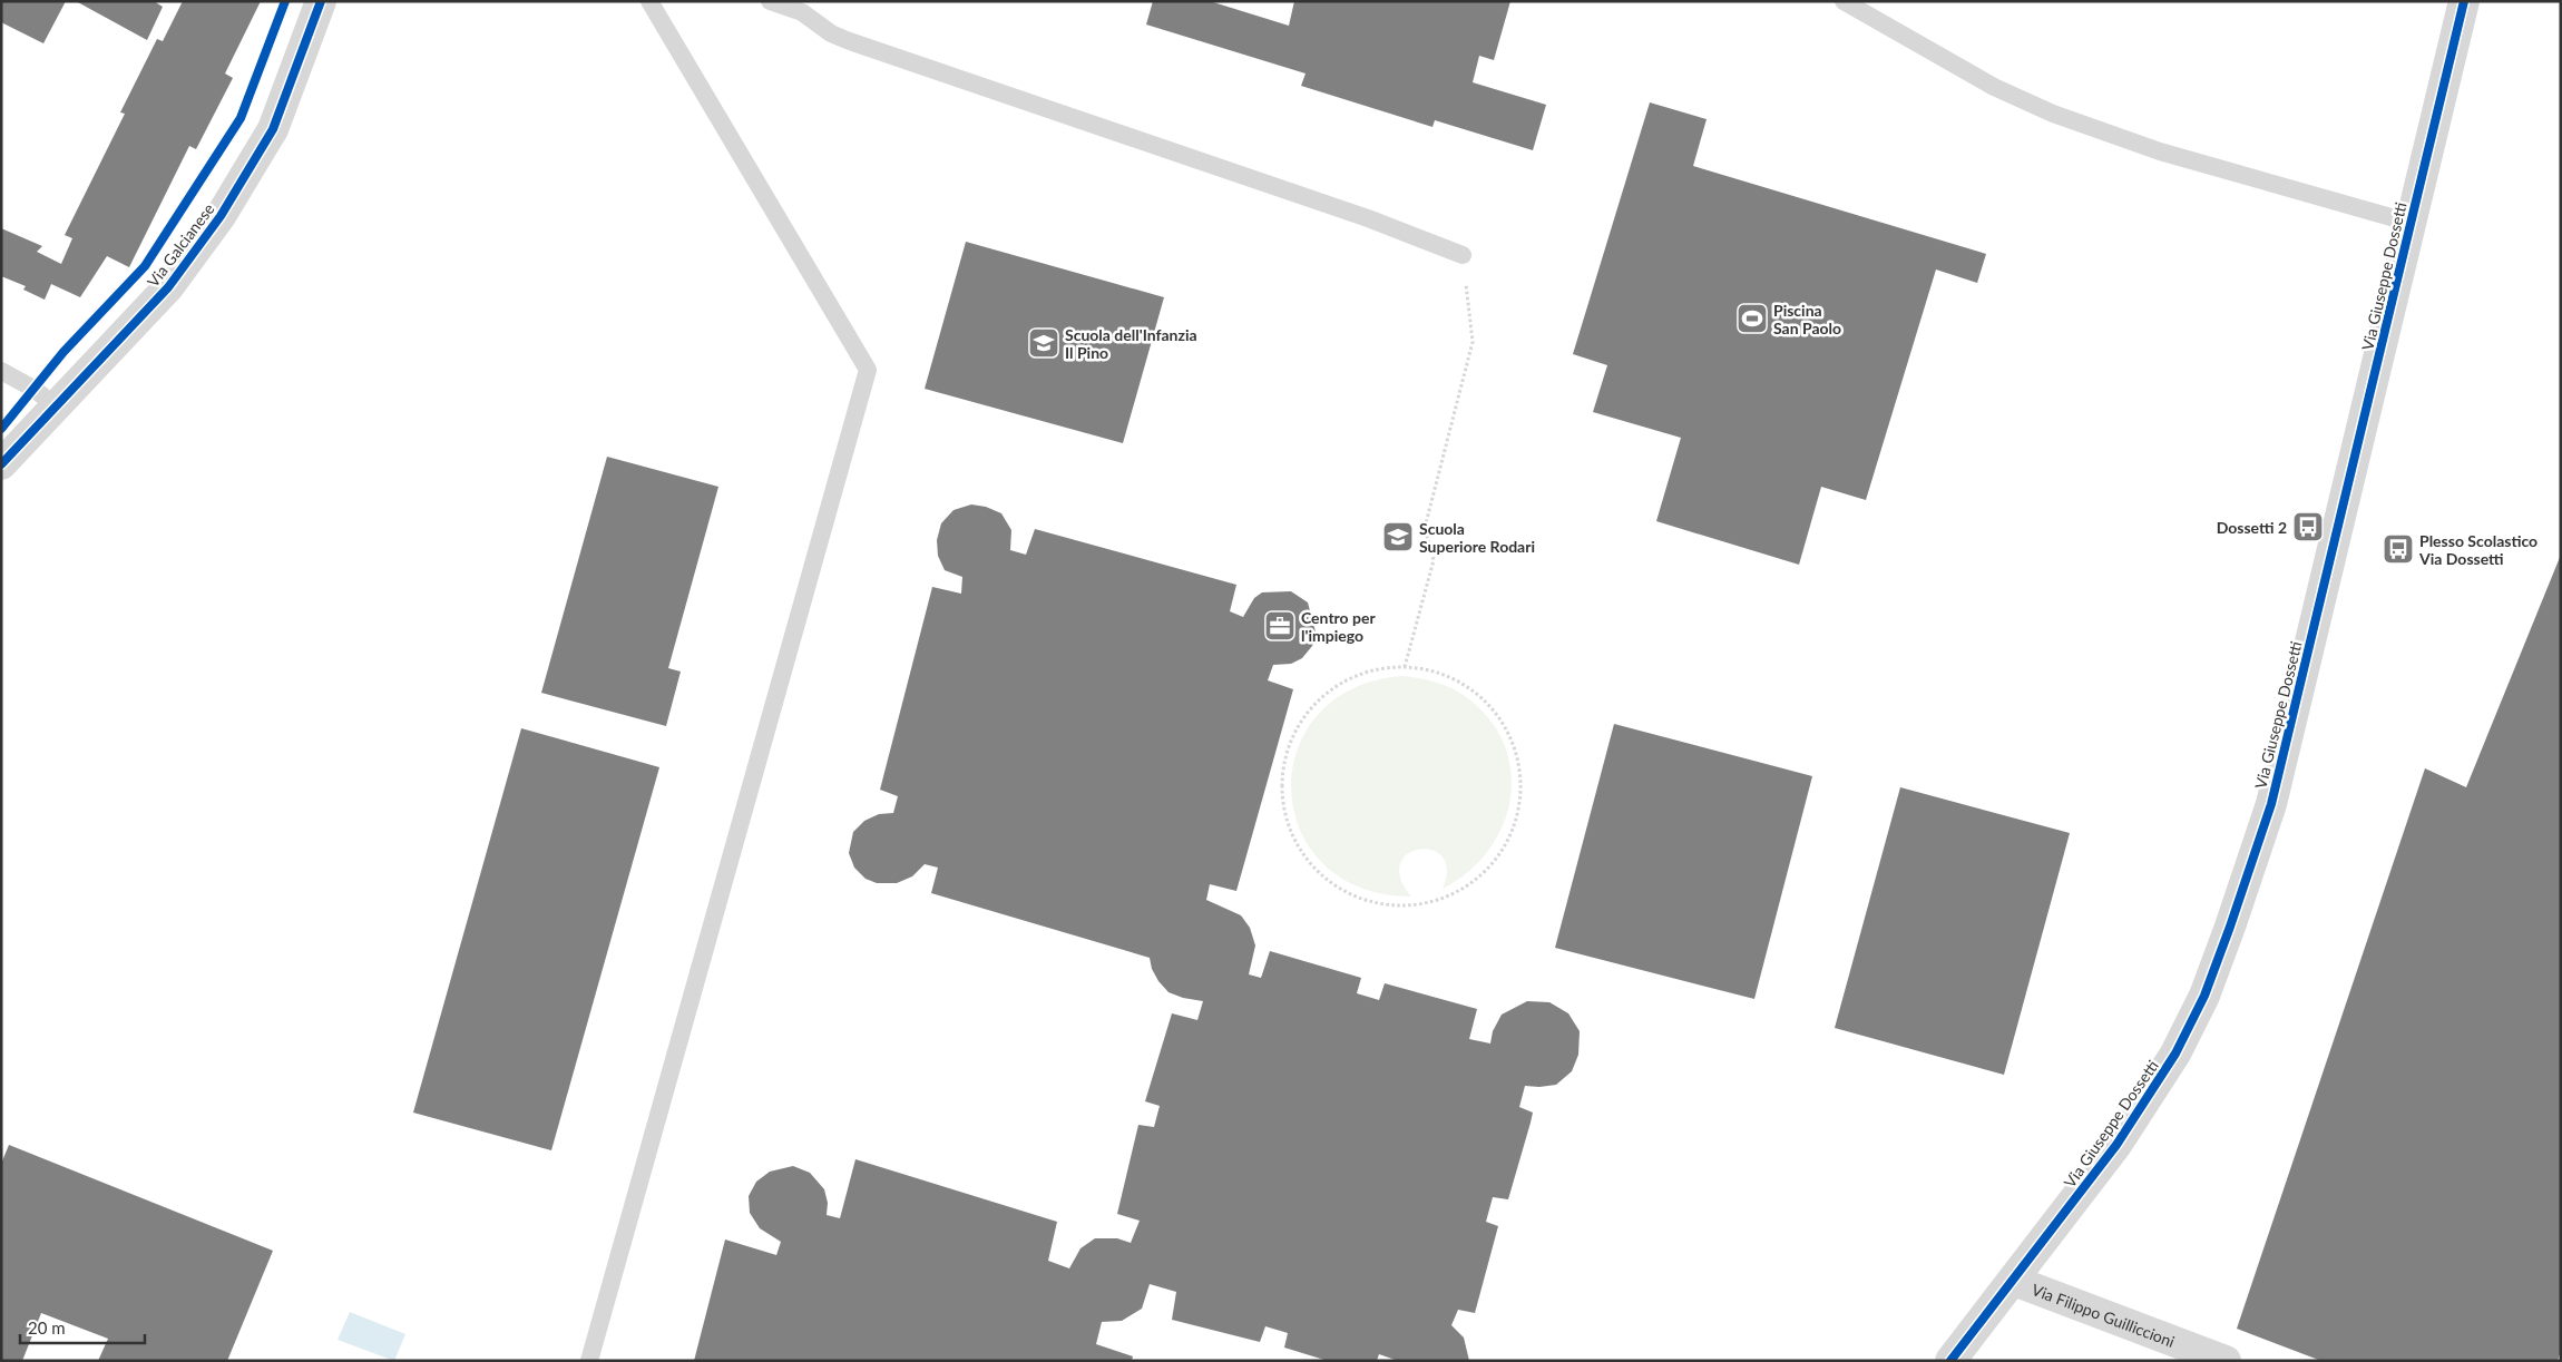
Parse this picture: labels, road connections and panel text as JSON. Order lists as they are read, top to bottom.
{
  "streets": {
    "street": ["Via Galcianese", "Via Giuseppe Dossetti", "Via Filippo Guilliccioni"]
  },
  "crossings": [
    ["Via Giuseppe Dossetti", "Via Filippo Guilliccioni"]
  ],
  "places": {
    "sports": ["Piscina San Paolo"],
    "school or university": ["Scuola dell'Infanzia Il Pino", "Scuola Superiore Rodari"],
    "bus stop": ["Dossetti 2", "Plesso Scolastico Via Dossetti"],
    "office": ["Centro per l'impiego"]
  },
  "scale_bar": "20 m"
}
